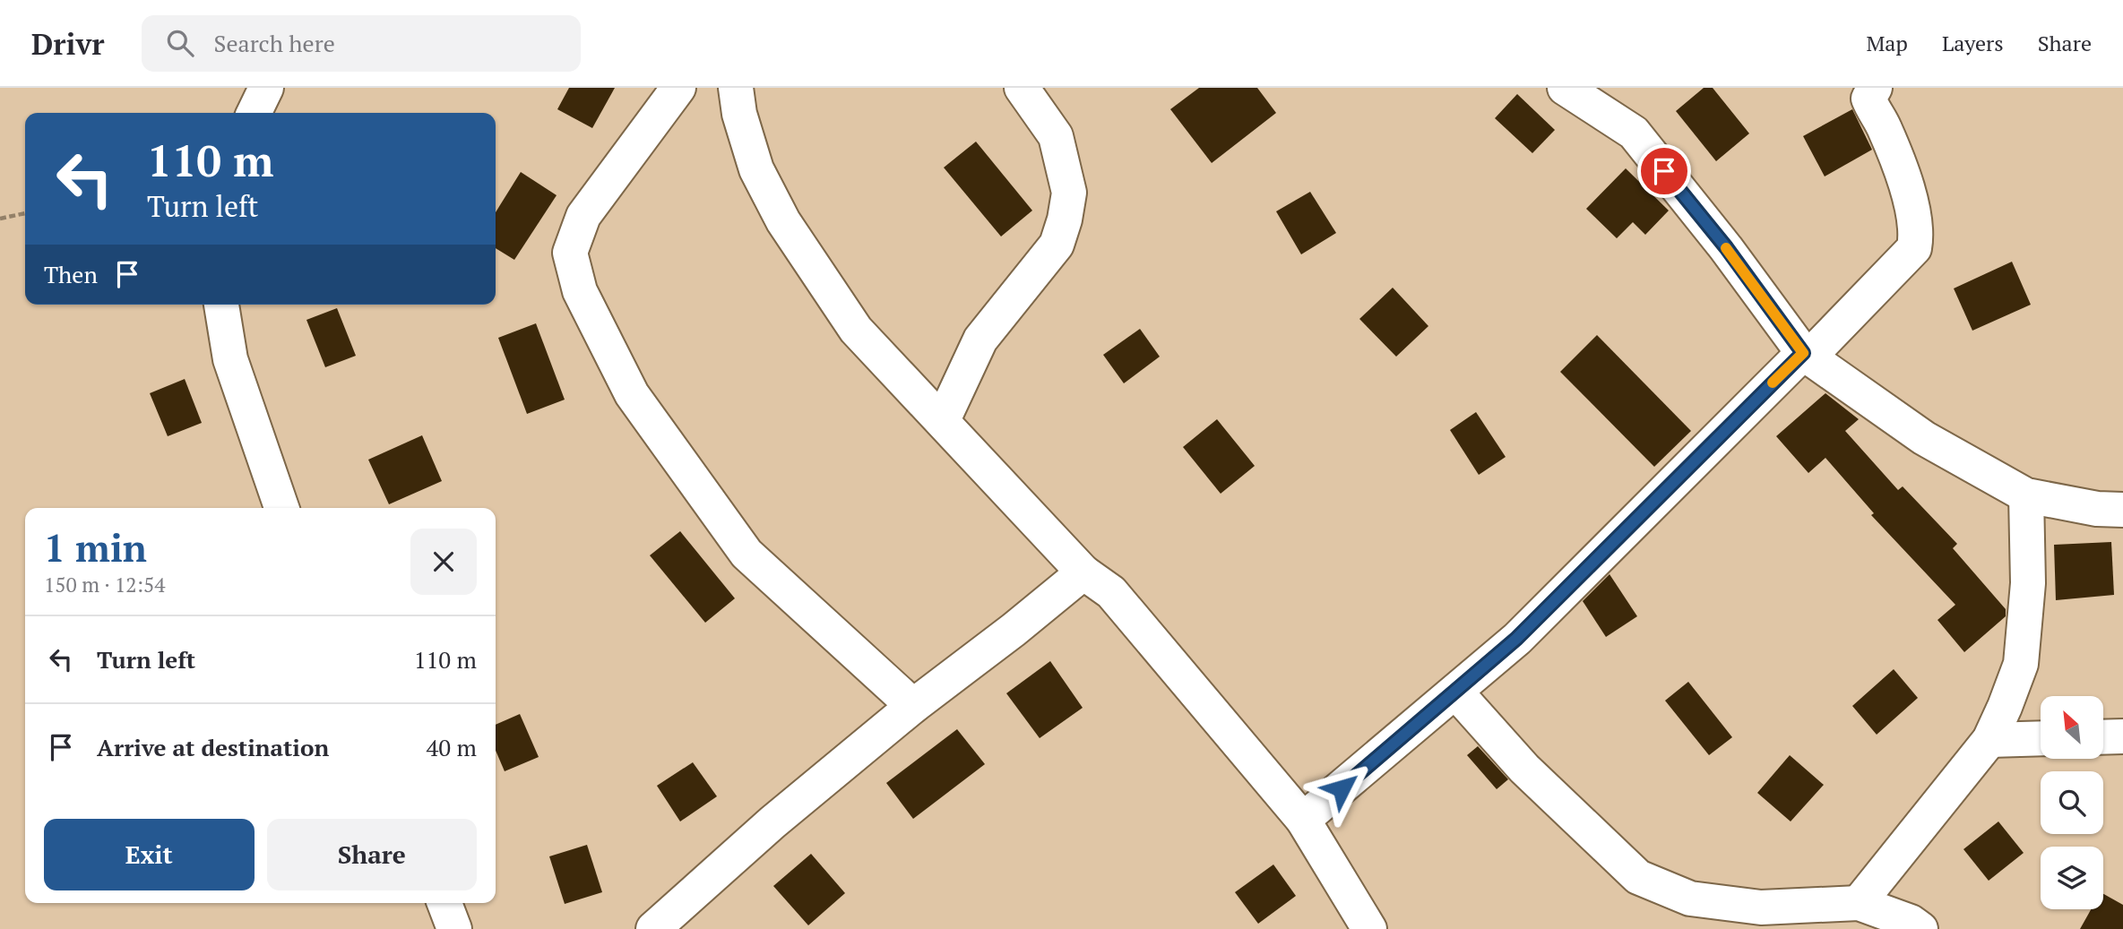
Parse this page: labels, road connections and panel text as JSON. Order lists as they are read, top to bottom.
{
  "north": "top left",
  "page": {
    "header": "Drivr",
    "search": "Search here",
    "nav": ["Map", "Layers", "Share"],
    "turn": ["110 m", "Turn left"],
    "then": "Then",
    "heading": ["1 min", "150 m · 12:54"],
    "list": [
      {
        "name": "Turn left",
        "value": "110 m"
      },
      {
        "name": "Arrive at destination",
        "value": "40 m"
      }
    ],
    "buttons": ["Exit", "Share"]
  }
}
